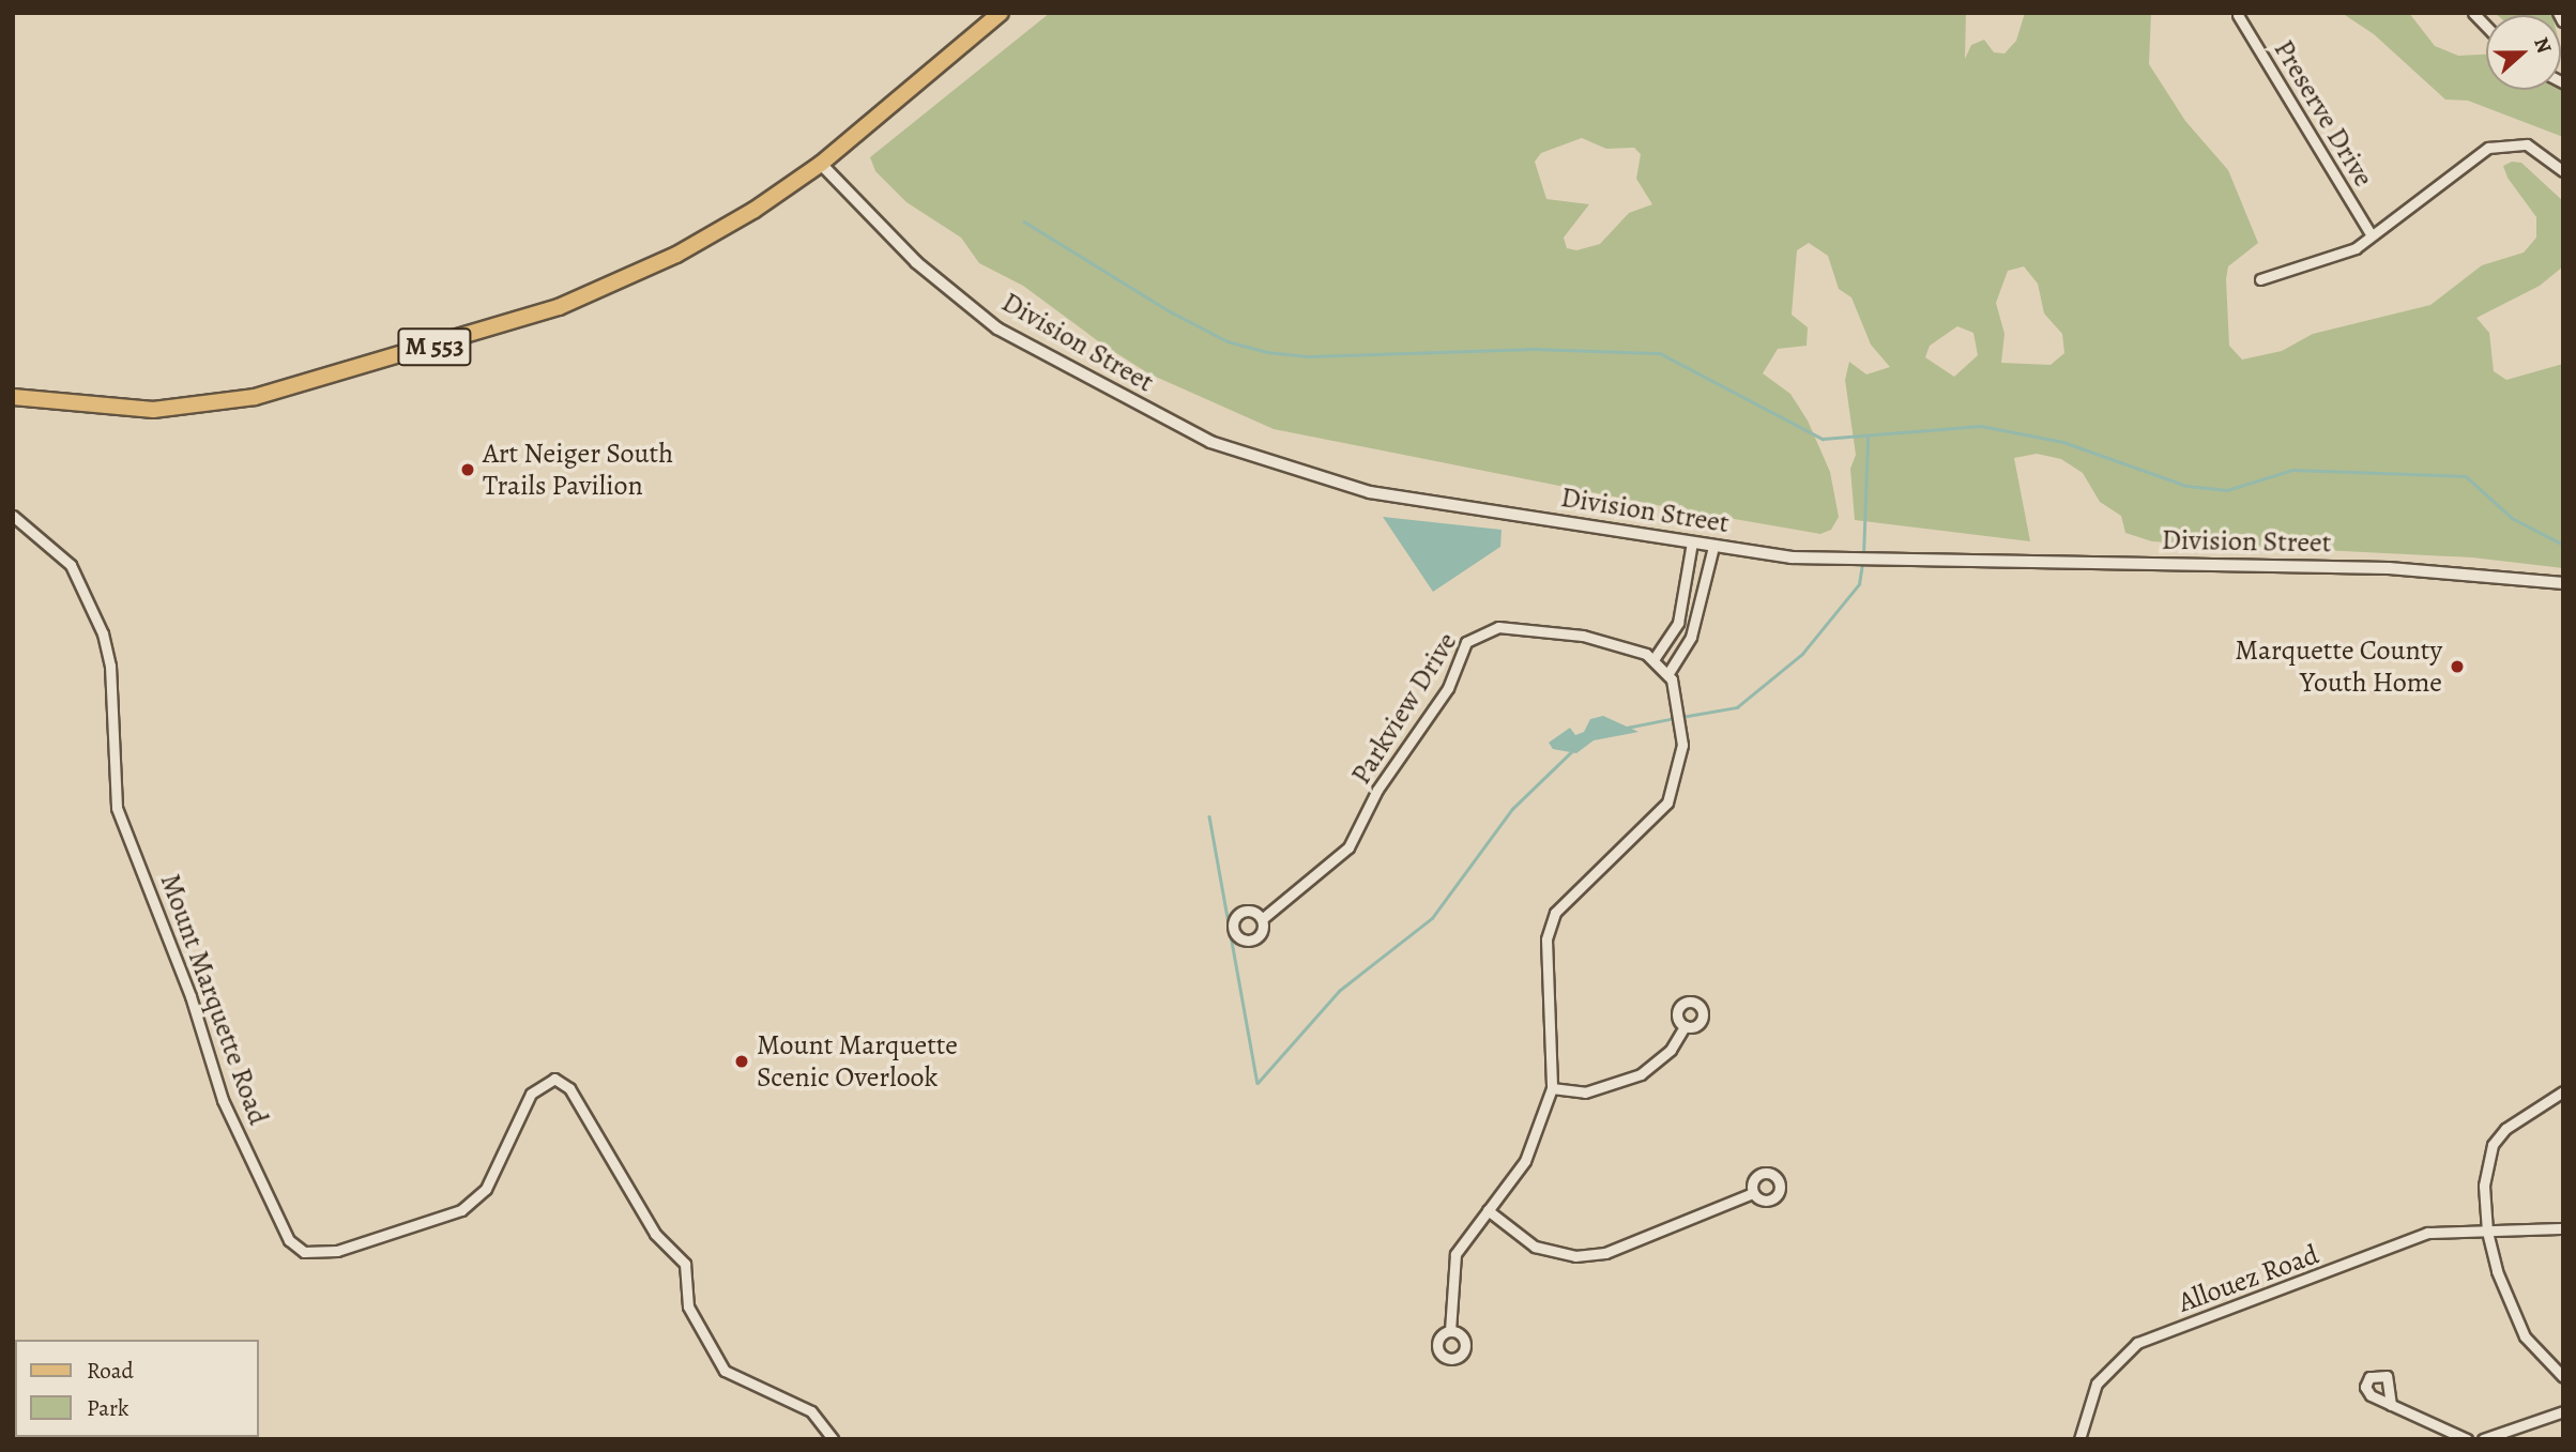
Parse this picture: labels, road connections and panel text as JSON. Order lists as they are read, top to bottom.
{
  "streets": {
    "main road": ["M 553"],
    "street": [
      "Preserve Drive",
      "Division Street",
      "Parkview Drive",
      "Mount Marquette Road",
      "Allouez Road"
    ]
  },
  "crossings": [
    ["Division Street", "M 553"]
  ],
  "places": ["Art Neiger South Trails Pavilion", "Marquette County Youth Home", "Mount Marquette Scenic Overlook"],
  "legend": ["Road", "Park"],
  "north": "right"
}
